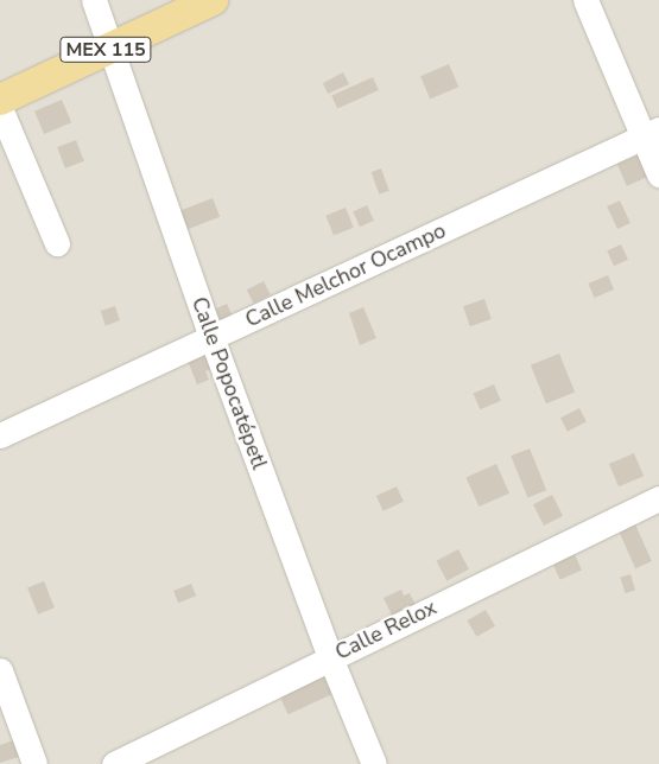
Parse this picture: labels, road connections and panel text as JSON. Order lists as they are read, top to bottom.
{
  "streets": {
    "main road": ["MEX 115"],
    "street": ["Calle Melchor Ocampo", "Calle Popocatépetl", "Calle Relox"]
  },
  "crossings": [
    ["MEX 115", "Calle Popocatépetl"],
    ["Calle Melchor Ocampo", "Calle Popocatépetl"],
    ["Calle Popocatépetl", "Calle Relox"]
  ]
}
